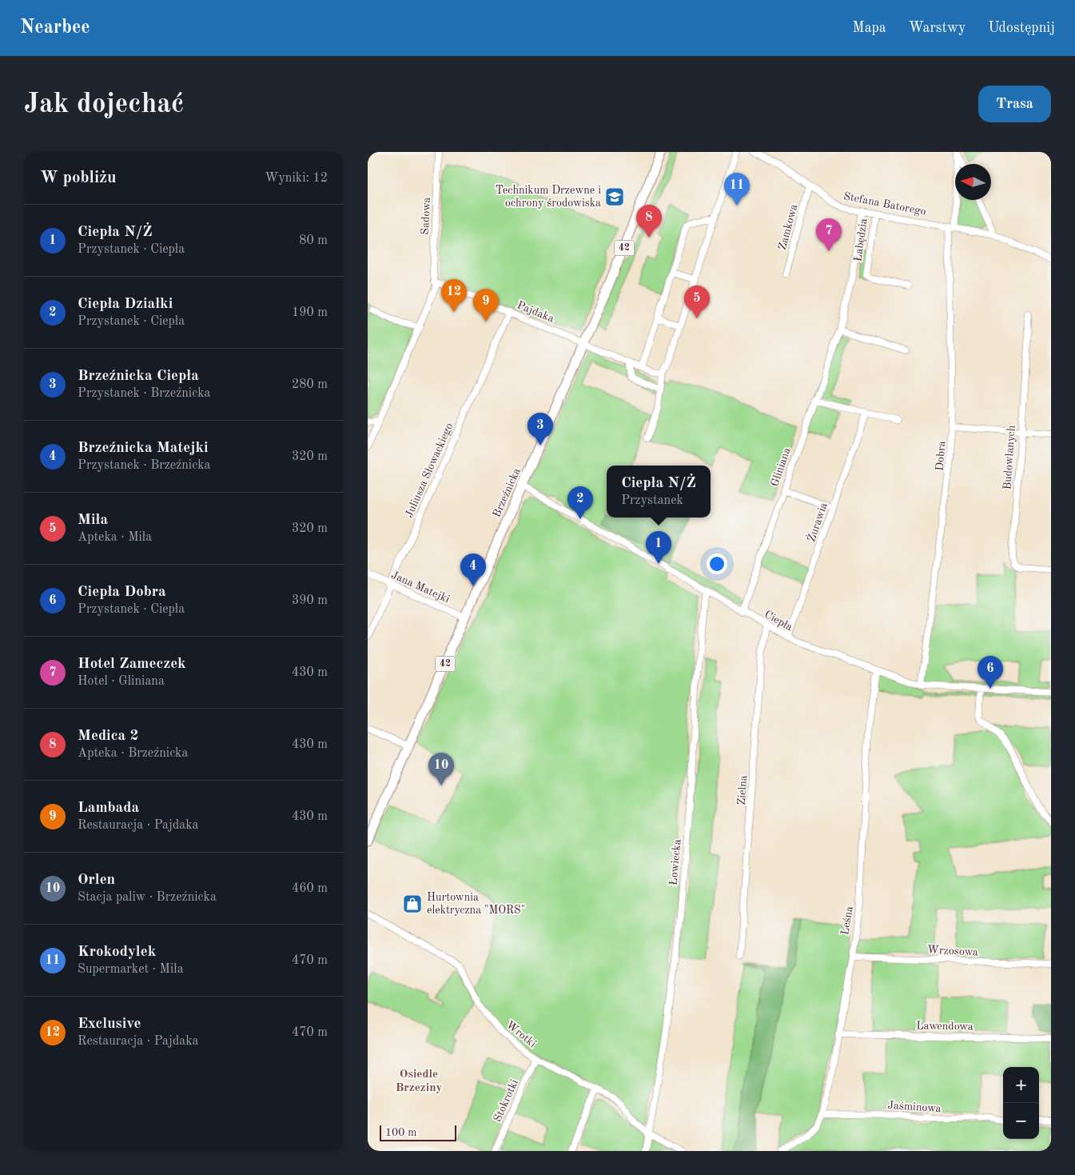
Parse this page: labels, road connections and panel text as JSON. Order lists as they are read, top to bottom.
{
  "streets": {
    "main road": ["42", "Brzeźnicka"],
    "street": [
      "Stefana Batorego",
      "Sadowa",
      "Zamkowa",
      "Łabędzia",
      "Pajdaka",
      "Dobra",
      "Budowlanych",
      "Gliniana",
      "Juliusza Słowackiego",
      "Żurawia",
      "Jana Matejki",
      "Ciepła",
      "Zielna",
      "Łowiecka",
      "Leśna",
      "Wrzosowa",
      "Lawendowa",
      "Wrotki",
      "Stokrotki",
      "Jaśminowa"
    ]
  },
  "crossings": [
    ["Stefana Batorego", "Zamkowa"],
    ["Stefana Batorego", "Łabędzia"],
    ["Stefana Batorego", "Dobra"],
    ["Stefana Batorego", "Gliniana"],
    ["Sadowa", "Pajdaka"],
    ["Pajdaka", "Juliusza Słowackiego"],
    ["Pajdaka", "Brzeźnicka"],
    ["Dobra", "Ciepła"],
    ["Gliniana", "Ciepła"],
    ["Juliusza Słowackiego", "Jana Matejki"],
    ["Brzeźnicka", "Jana Matejki"],
    ["Brzeźnicka", "Ciepła"],
    ["Żurawia", "Ciepła"],
    ["Ciepła", "Zielna"],
    ["Ciepła", "Łowiecka"],
    ["Ciepła", "Leśna"],
    ["Łowiecka", "Wrotki"],
    ["Leśna", "Wrzosowa"],
    ["Leśna", "Lawendowa"],
    ["Leśna", "Jaśminowa"],
    ["Wrotki", "Stokrotki"]
  ],
  "districts": ["Osiedle Brzeziny"],
  "places": {
    "school or university": ["Technikum Drzewne i ochrony środowiska"],
    "shop": ["Hurtownia elektryczna \"MORS\""]
  },
  "scale_bar": "100 m",
  "north": "left",
  "page": {
    "header": "Nearbee",
    "nav": ["Mapa", "Warstwy", "Udostępnij"],
    "buttons": "Trasa",
    "title": "Jak dojechać",
    "heading": ["W pobliżu", "Wyniki: 12"],
    "pins": [
      "11",
      "8",
      "7",
      "12",
      "5",
      "9",
      "3",
      "2",
      "1",
      "4",
      "6",
      "10"
    ],
    "list": [
      {
        "mark": "1",
        "name": "Ciepła N/Ż",
        "note": "Przystanek · Ciepła",
        "value": "80 m"
      },
      {
        "mark": "2",
        "name": "Ciepła Działki",
        "note": "Przystanek · Ciepła",
        "value": "190 m"
      },
      {
        "mark": "3",
        "name": "Brzeźnicka Ciepła",
        "note": "Przystanek · Brzeźnicka",
        "value": "280 m"
      },
      {
        "mark": "4",
        "name": "Brzeźnicka Matejki",
        "note": "Przystanek · Brzeźnicka",
        "value": "320 m"
      },
      {
        "mark": "5",
        "name": "Miła",
        "note": "Apteka · Miła",
        "value": "320 m"
      },
      {
        "mark": "6",
        "name": "Ciepła Dobra",
        "note": "Przystanek · Ciepła",
        "value": "390 m"
      },
      {
        "mark": "7",
        "name": "Hotel Zameczek",
        "note": "Hotel · Gliniana",
        "value": "430 m"
      },
      {
        "mark": "8",
        "name": "Medica 2",
        "note": "Apteka · Brzeźnicka",
        "value": "430 m"
      },
      {
        "mark": "9",
        "name": "Lambada",
        "note": "Restauracja · Pajdaka",
        "value": "430 m"
      },
      {
        "mark": "10",
        "name": "Orlen",
        "note": "Stacja paliw · Brzeźnicka",
        "value": "460 m"
      },
      {
        "mark": "11",
        "name": "Krokodylek",
        "note": "Supermarket · Miła",
        "value": "470 m"
      },
      {
        "mark": "12",
        "name": "Exclusive",
        "note": "Restauracja · Pajdaka",
        "value": "470 m"
      }
    ],
    "popup": ["Ciepła N/Ż", "Przystanek"],
    "map_buttons": ["+", "−"],
    "scale": "100 m"
  }
}
